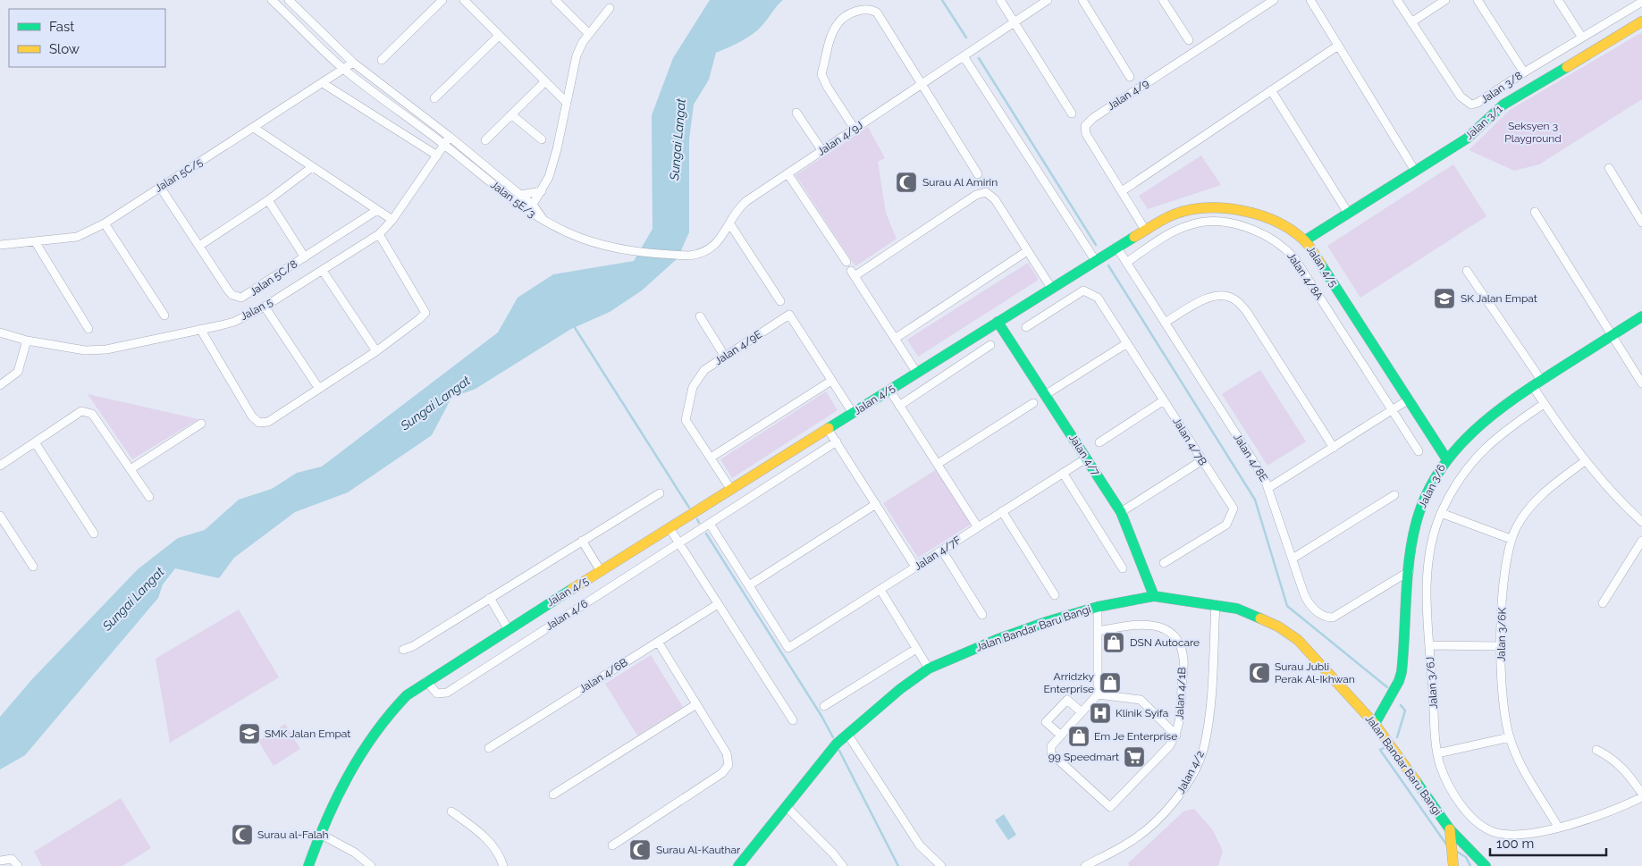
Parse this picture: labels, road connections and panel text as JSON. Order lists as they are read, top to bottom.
{
  "streets": {
    "street": [
      "Jalan 3/8",
      "Jalan 4/9",
      "Jalan 3/1",
      "Jalan 4/9J",
      "Jalan 5C/5",
      "Jalan 5E/3",
      "Jalan 4/5",
      "Jalan 4/8A",
      "Jalan 5C/8",
      "Jalan 5",
      "Jalan 4/9E",
      "Jalan 4/7B",
      "Jalan 4/7",
      "Jalan 4/8E",
      "Jalan 3/6",
      "Jalan 4/7F",
      "Jalan 4/6",
      "Jalan Bandar Baru Bangi",
      "Jalan 3/6K",
      "Jalan 4/6B",
      "Jalan 3/6J",
      "Jalan 4/1B",
      "Jalan 4/2"
    ]
  },
  "crossings": [
    ["Jalan 4/9", "Jalan 4/5"],
    ["Jalan 3/1", "Jalan 4/5"],
    ["Jalan 4/9J", "Jalan 5E/3"],
    ["Jalan 5C/5", "Jalan 5E/3"],
    ["Jalan 5C/5", "Jalan 5C/8"],
    ["Jalan 5E/3", "Jalan 5"],
    ["Jalan 4/5", "Jalan 4/9E"],
    ["Jalan 4/5", "Jalan 4/7"],
    ["Jalan 4/5", "Jalan 4/8E"],
    ["Jalan 4/5", "Jalan 3/6"],
    ["Jalan 4/5", "Jalan 4/6"],
    ["Jalan 4/8A", "Jalan 4/8E"],
    ["Jalan 4/7", "Jalan 4/7F"],
    ["Jalan 4/7", "Jalan Bandar Baru Bangi"],
    ["Jalan 4/8E", "Jalan 3/6"],
    ["Jalan 3/6", "Jalan Bandar Baru Bangi"],
    ["Jalan Bandar Baru Bangi", "Jalan 4/2"],
    ["Jalan 3/6K", "Jalan 3/6J"]
  ],
  "water": ["Sungai Langat"],
  "parks": ["Seksyen 3 Playground"],
  "places": {
    "mosque": [
      "Surau Al Amirin",
      "Surau Jubli Perak Al-Ikhwan",
      "Surau al-Falah",
      "Surau Al-Kauthar"
    ],
    "school or university": ["SK Jalan Empat", "SMK Jalan Empat"],
    "shop": ["DSN Autocare", "Arridzky Enterprise", "Em Je Enterprise"],
    "hospital": ["Klinik Syifa"],
    "supermarket": ["99 Speedmart"]
  },
  "legend": ["Fast", "Slow"],
  "scale_bar": "100 m"
}
